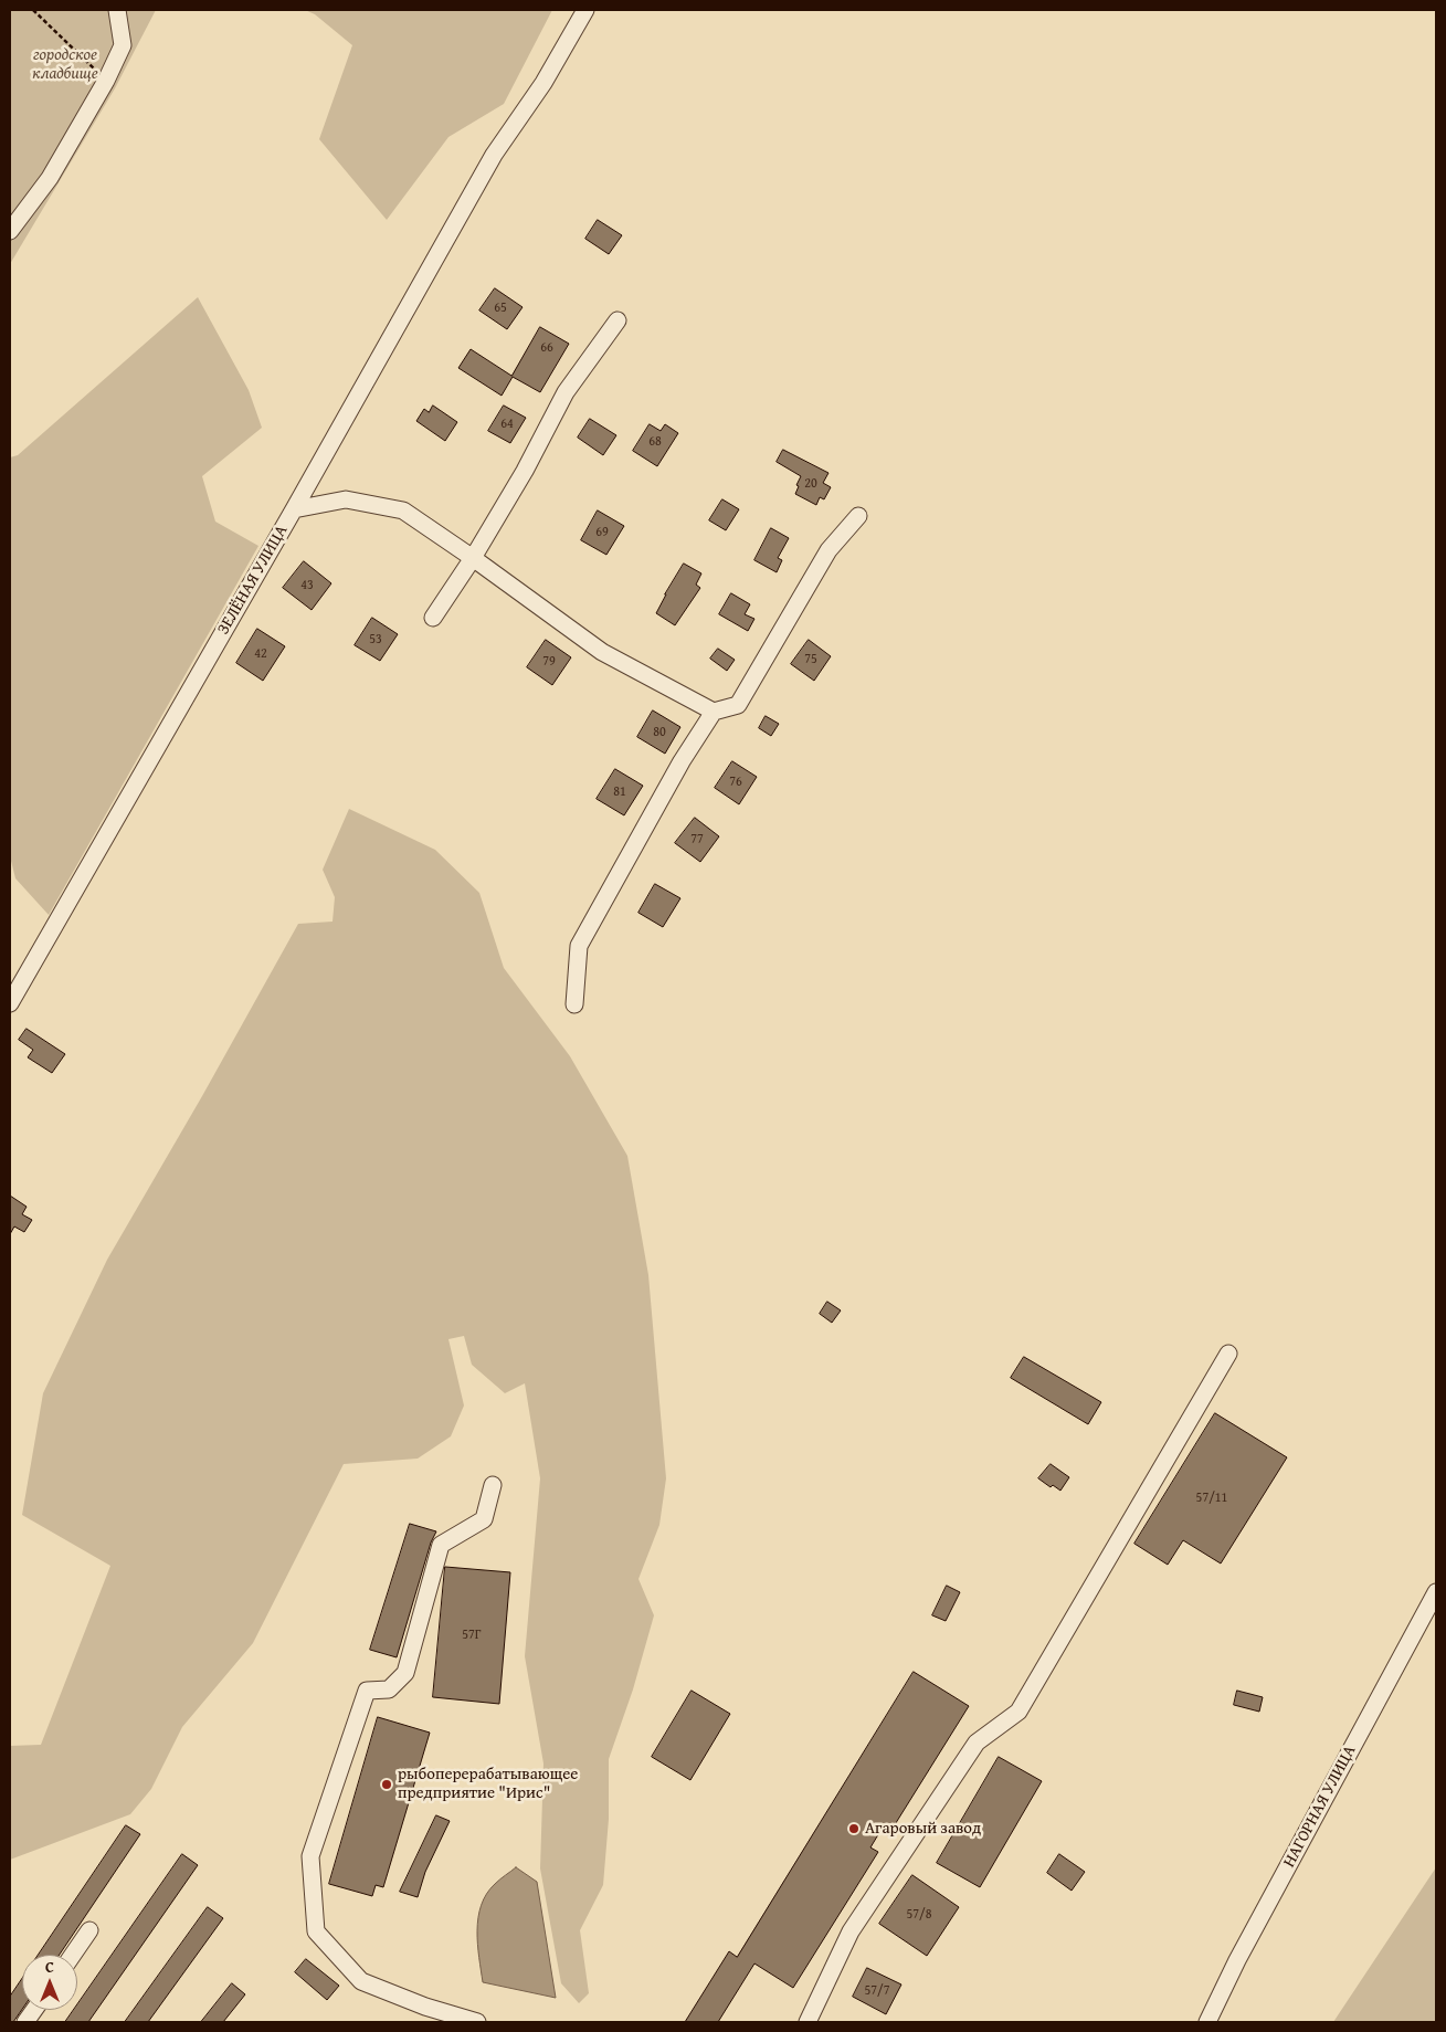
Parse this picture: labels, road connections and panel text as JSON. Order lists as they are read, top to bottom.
{
  "streets": {
    "street": ["ЗЕЛЁНАЯ УЛИЦА", "НАГОРНАЯ УЛИЦА"]
  },
  "parks": ["городское кладбище"],
  "places": ["рыбоперерабатывающее предприятие \"Ирис\"", "Агаровый завод"],
  "house_numbers": [
    "65",
    "66",
    "64",
    "68",
    "20",
    "69",
    "43",
    "53",
    "42",
    "75",
    "79",
    "80",
    "76",
    "81",
    "77",
    "57/11",
    "57Г",
    "57/8",
    "57/7"
  ],
  "north": "top"
}
